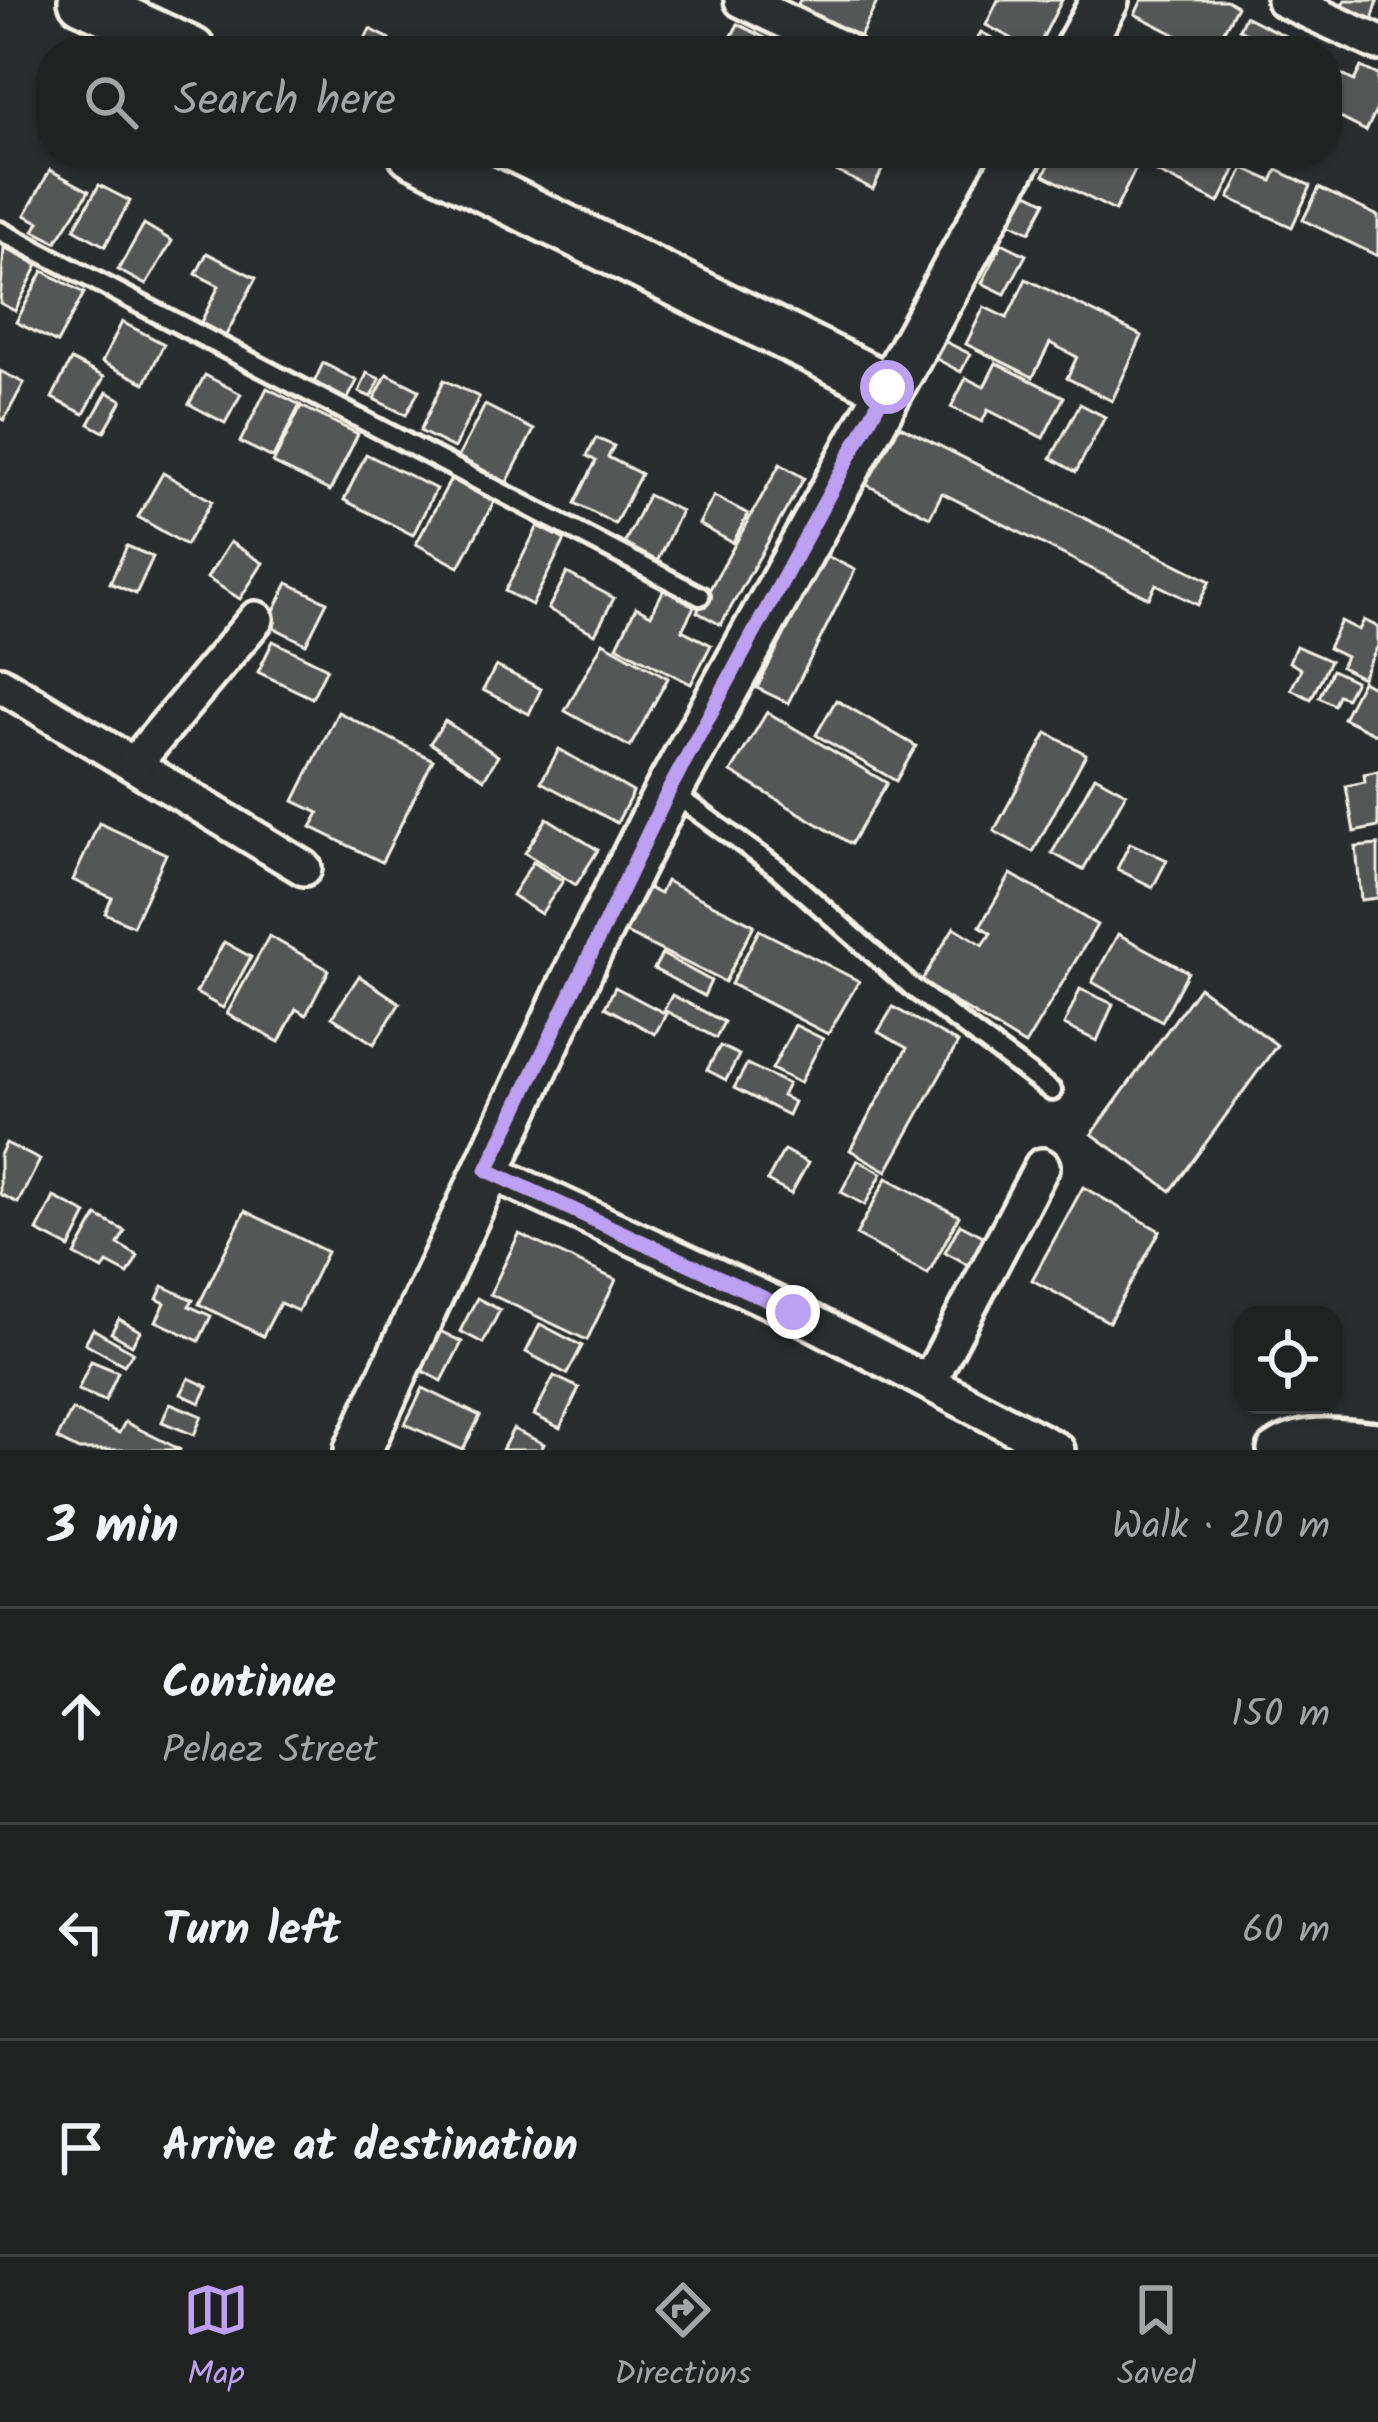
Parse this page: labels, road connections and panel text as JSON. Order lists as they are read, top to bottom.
{
  "page": {
    "search": "Search here",
    "heading": ["3 min", "Walk · 210 m"],
    "list": [
      ["Continue", "Pelaez Street", "150 m"],
      ["Turn left", "60 m"],
      "Arrive at destination"
    ],
    "nav": ["Map", "Directions", "Saved"]
  }
}
